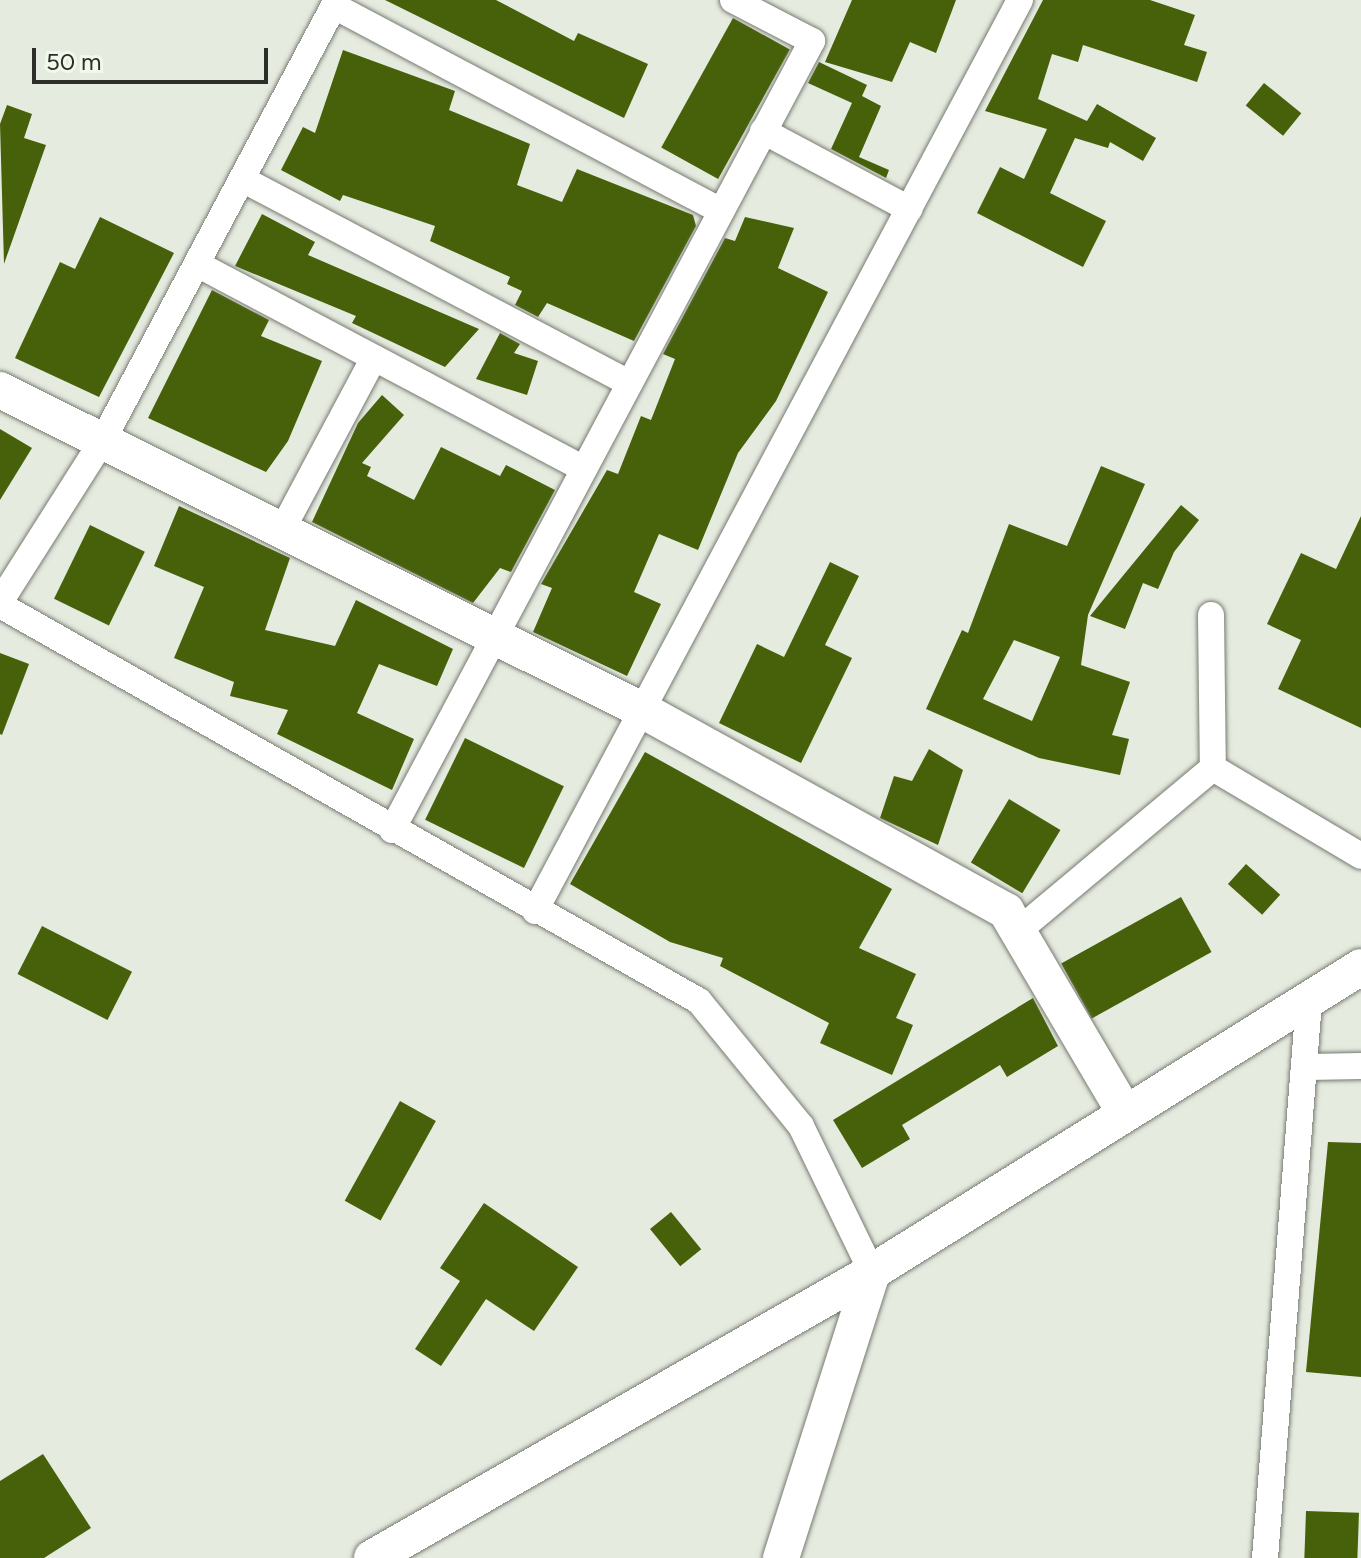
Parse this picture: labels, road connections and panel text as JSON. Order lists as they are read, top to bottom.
{
  "scale_bar": "50 m"
}
